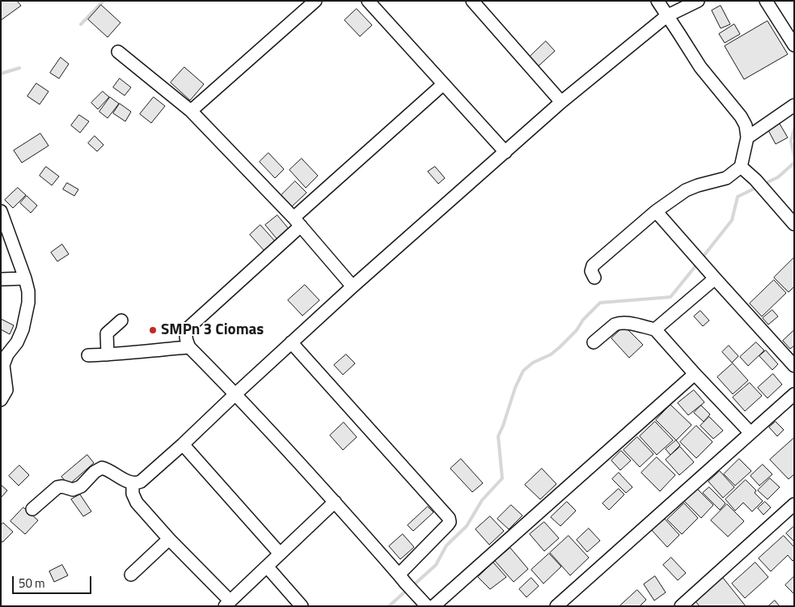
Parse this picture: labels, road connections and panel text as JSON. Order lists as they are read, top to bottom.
{
  "places": ["SMPn 3 Ciomas"],
  "scale_bar": "50 m"
}
